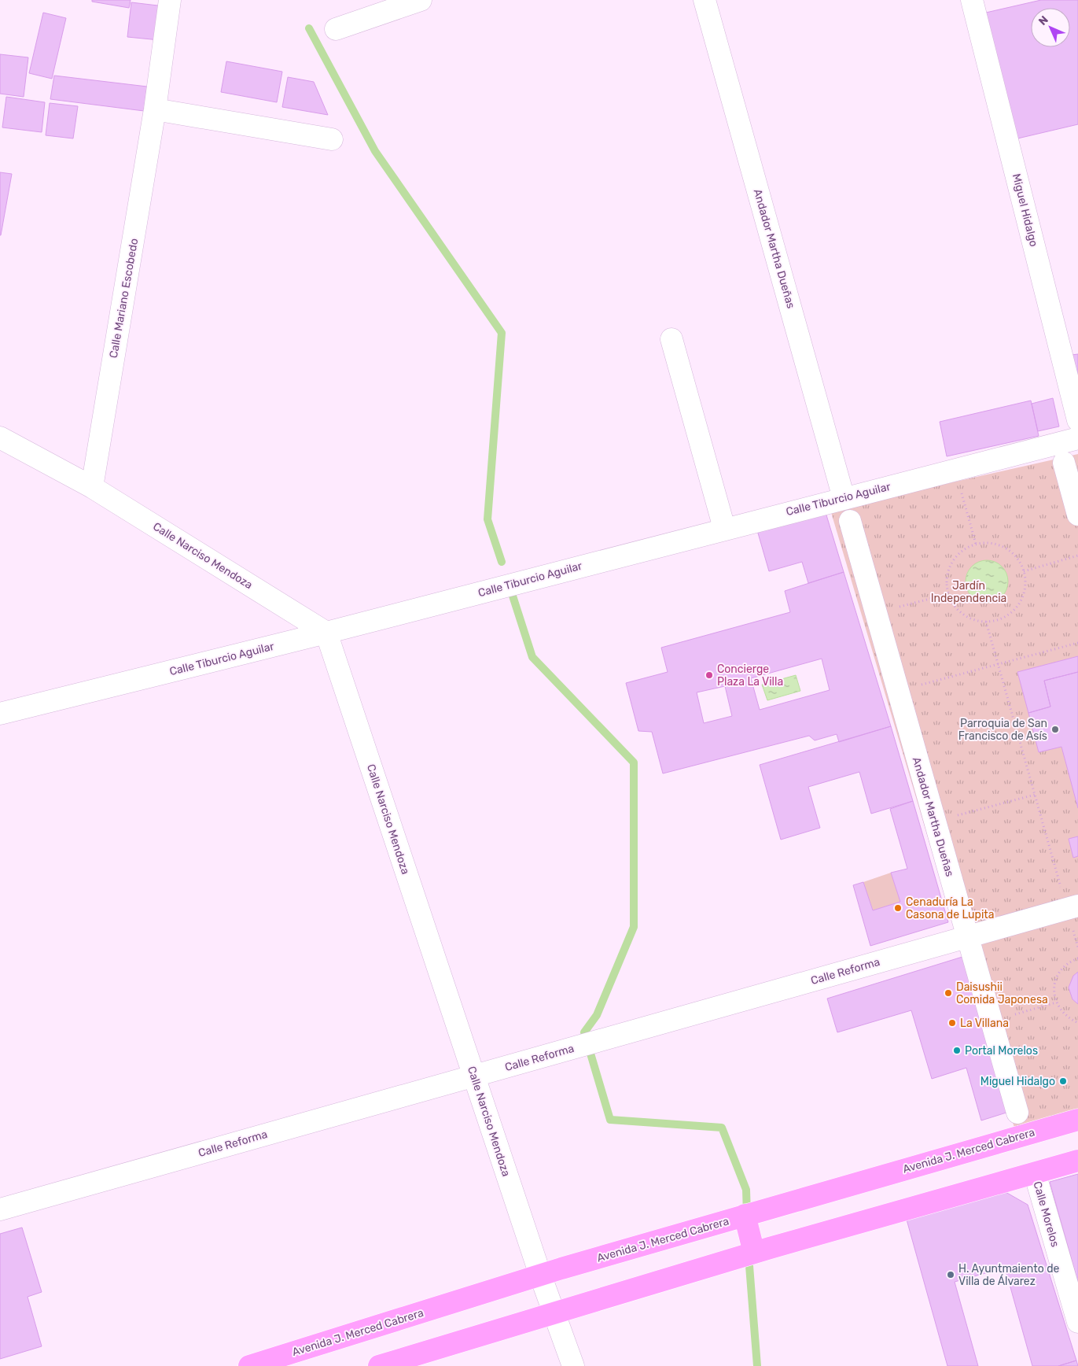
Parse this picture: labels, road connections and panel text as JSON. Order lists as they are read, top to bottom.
{
  "streets": {
    "main road": ["Avenida J. Merced Cabrera"],
    "street": [
      "Miguel Hidalgo",
      "Andador Martha Dueñas",
      "Calle Mariano Escobedo",
      "Calle Tiburcio Aguilar",
      "Calle Narciso Mendoza",
      "Calle Reforma",
      "Calle Morelos"
    ]
  },
  "crossings": [
    ["Andador Martha Dueñas", "Calle Tiburcio Aguilar"],
    ["Andador Martha Dueñas", "Calle Reforma"],
    ["Calle Mariano Escobedo", "Calle Narciso Mendoza"],
    ["Calle Tiburcio Aguilar", "Calle Narciso Mendoza"],
    ["Calle Narciso Mendoza", "Calle Reforma"],
    ["Calle Narciso Mendoza", "Avenida J. Merced Cabrera"]
  ],
  "parks": ["Jardín Independencia"],
  "places": [
    "Concierge Plaza La Villa",
    "Parroquia de San Francisco de Asís",
    "Cenaduría La Casona de Lupita",
    "Daisushii Comida Japonesa",
    "La Villana",
    "Portal Morelos",
    "Miguel Hidalgo",
    "H. Ayuntmaiento de Villa de Álvarez"
  ],
  "north": "top left"
}
